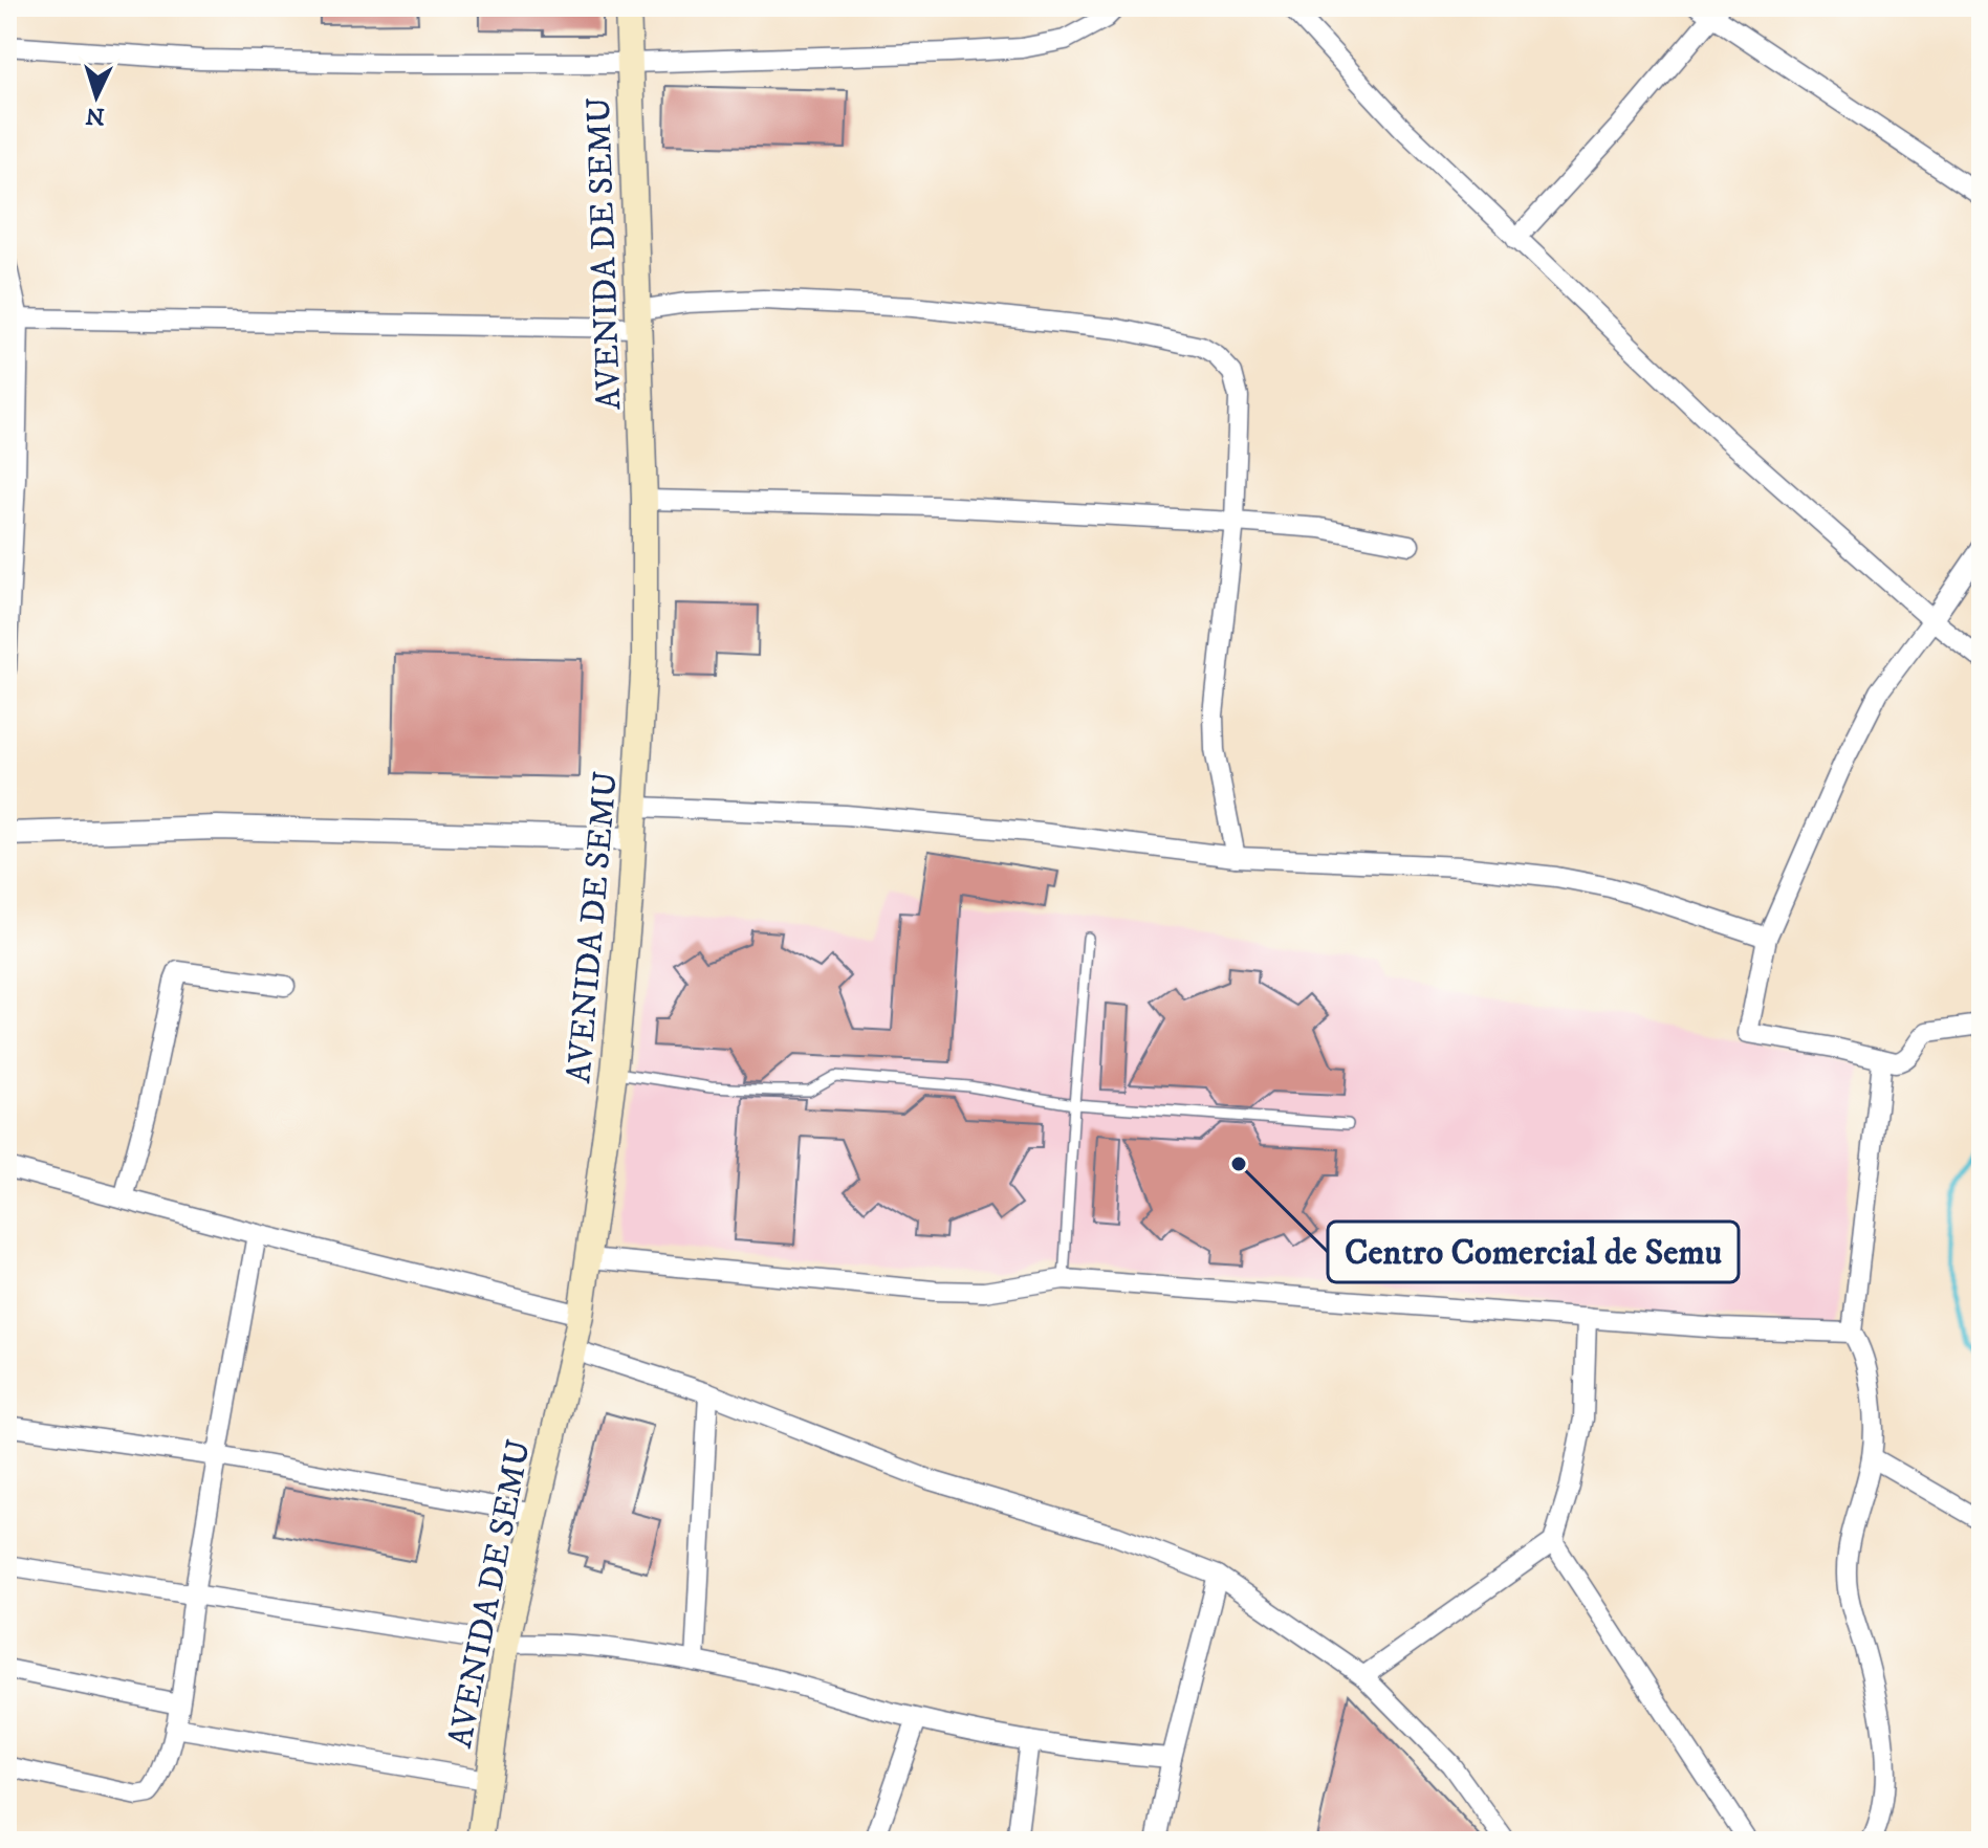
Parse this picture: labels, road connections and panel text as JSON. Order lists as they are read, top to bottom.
{
  "streets": {
    "main road": ["AVENIDA DE SEMU"]
  },
  "places": ["Centro Comercial de Semu"],
  "north": "bottom"
}
